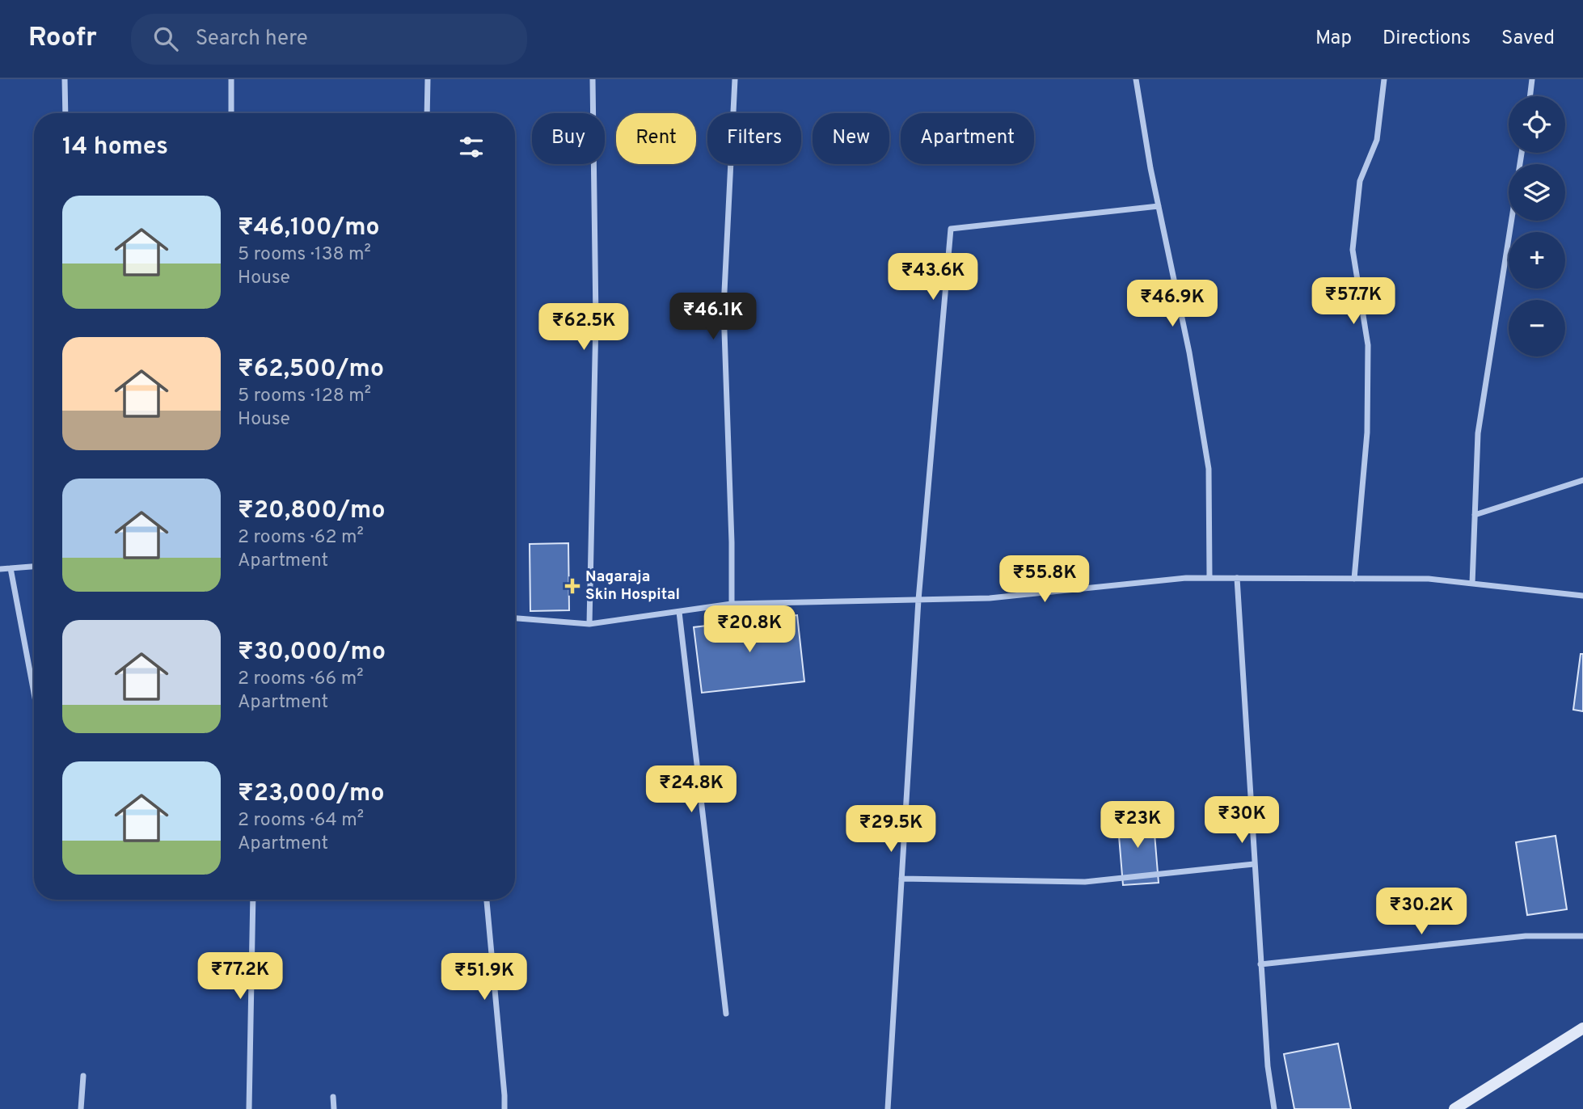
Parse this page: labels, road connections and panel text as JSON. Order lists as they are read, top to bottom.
{
  "places": {
    "health": ["Nagaraja Skin Hospital"]
  },
  "page": {
    "header": "Roofr",
    "search": "Search here",
    "nav": ["Map", "Directions", "Saved"],
    "map_buttons": ["+", "−"],
    "chip": [
      "Buy",
      "Rent",
      "Filters",
      "New",
      "Apartment"
    ],
    "heading": "14 homes",
    "list": [
      {
        "name": "₹46,100/mo",
        "note": "5 rooms · 138 m² · House"
      },
      {
        "name": "₹62,500/mo",
        "note": "5 rooms · 128 m² · House"
      },
      {
        "name": "₹20,800/mo",
        "note": "2 rooms · 62 m² · Apartment"
      },
      {
        "name": "₹30,000/mo",
        "note": "2 rooms · 66 m² · Apartment"
      },
      {
        "name": "₹23,000/mo",
        "note": "2 rooms · 64 m² · Apartment"
      }
    ],
    "price": [
      "₹43.6K",
      "₹57.7K",
      "₹46.9K",
      "₹46.1K",
      "₹62.5K",
      "₹55.8K",
      "₹20.8K",
      "₹24.8K",
      "₹30K",
      "₹23K",
      "₹29.5K",
      "₹30.2K",
      "₹77.2K",
      "₹51.9K"
    ]
  }
}
